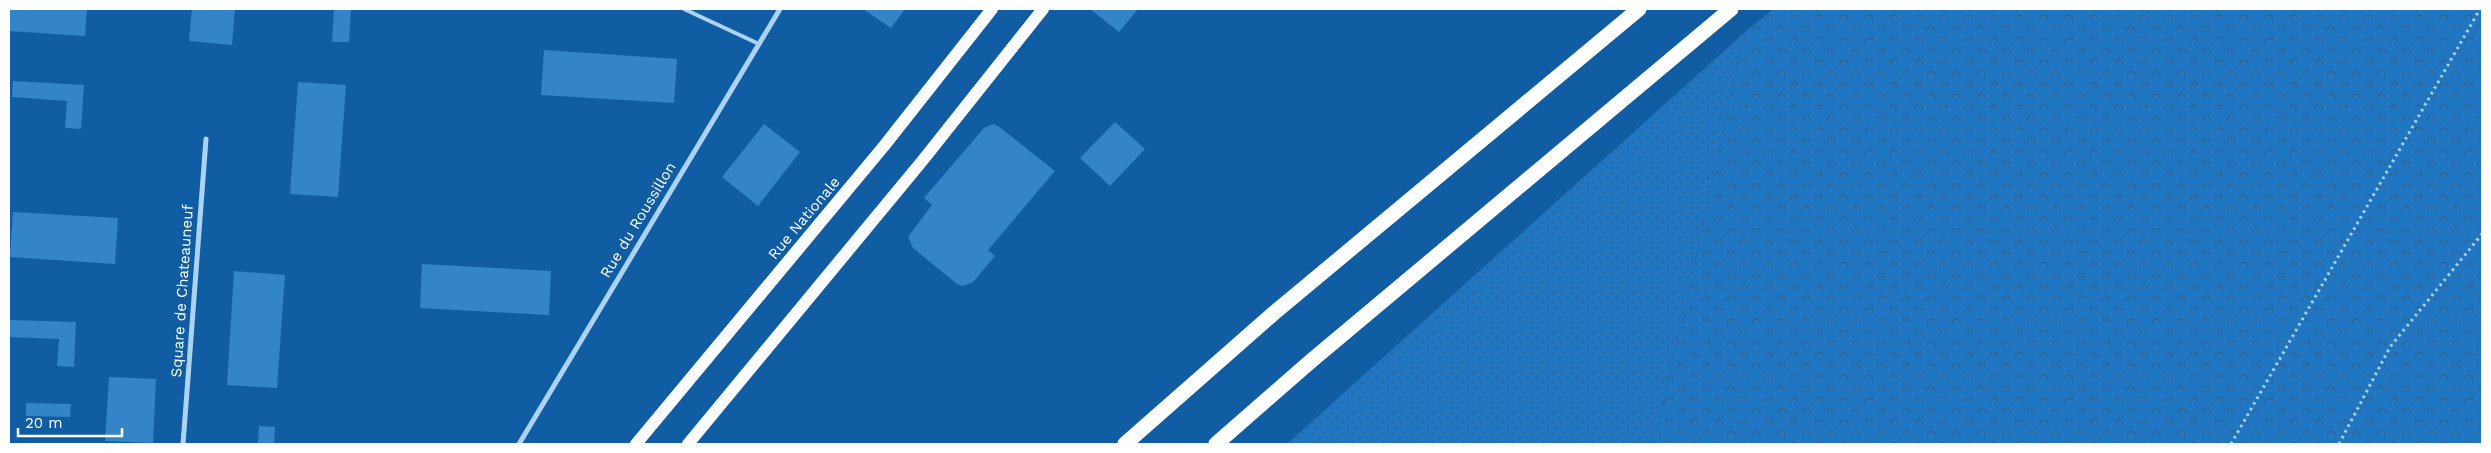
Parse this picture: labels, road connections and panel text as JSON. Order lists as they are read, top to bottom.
{
  "streets": {
    "main road": ["Rue Nationale"],
    "street": ["Rue du Roussillon", "Square de Chateauneuf"]
  },
  "scale_bar": "20 m"
}
